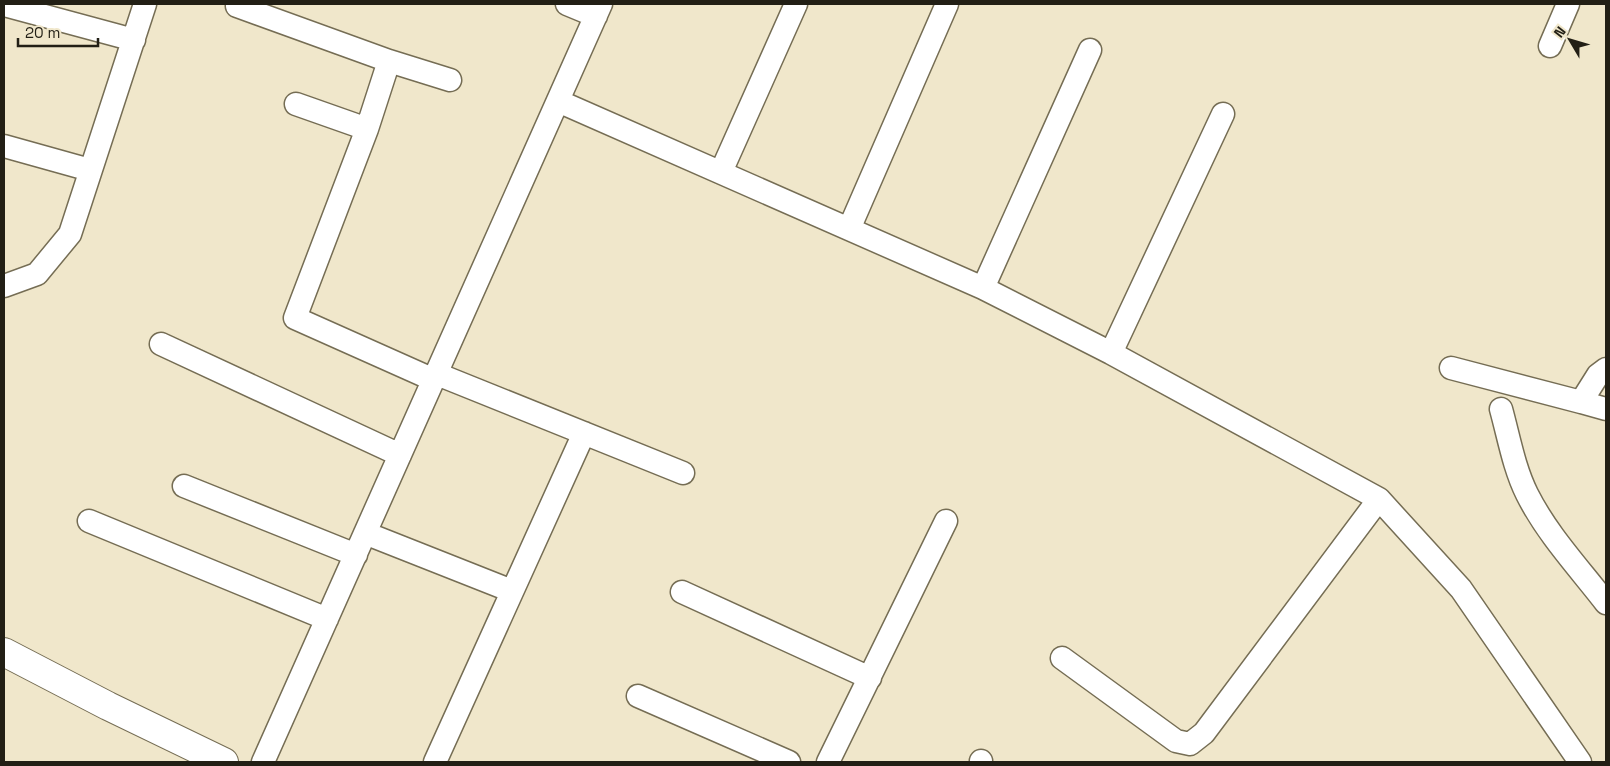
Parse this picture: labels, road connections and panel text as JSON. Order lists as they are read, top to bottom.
{
  "scale_bar": "20 m",
  "north": "top left"
}
